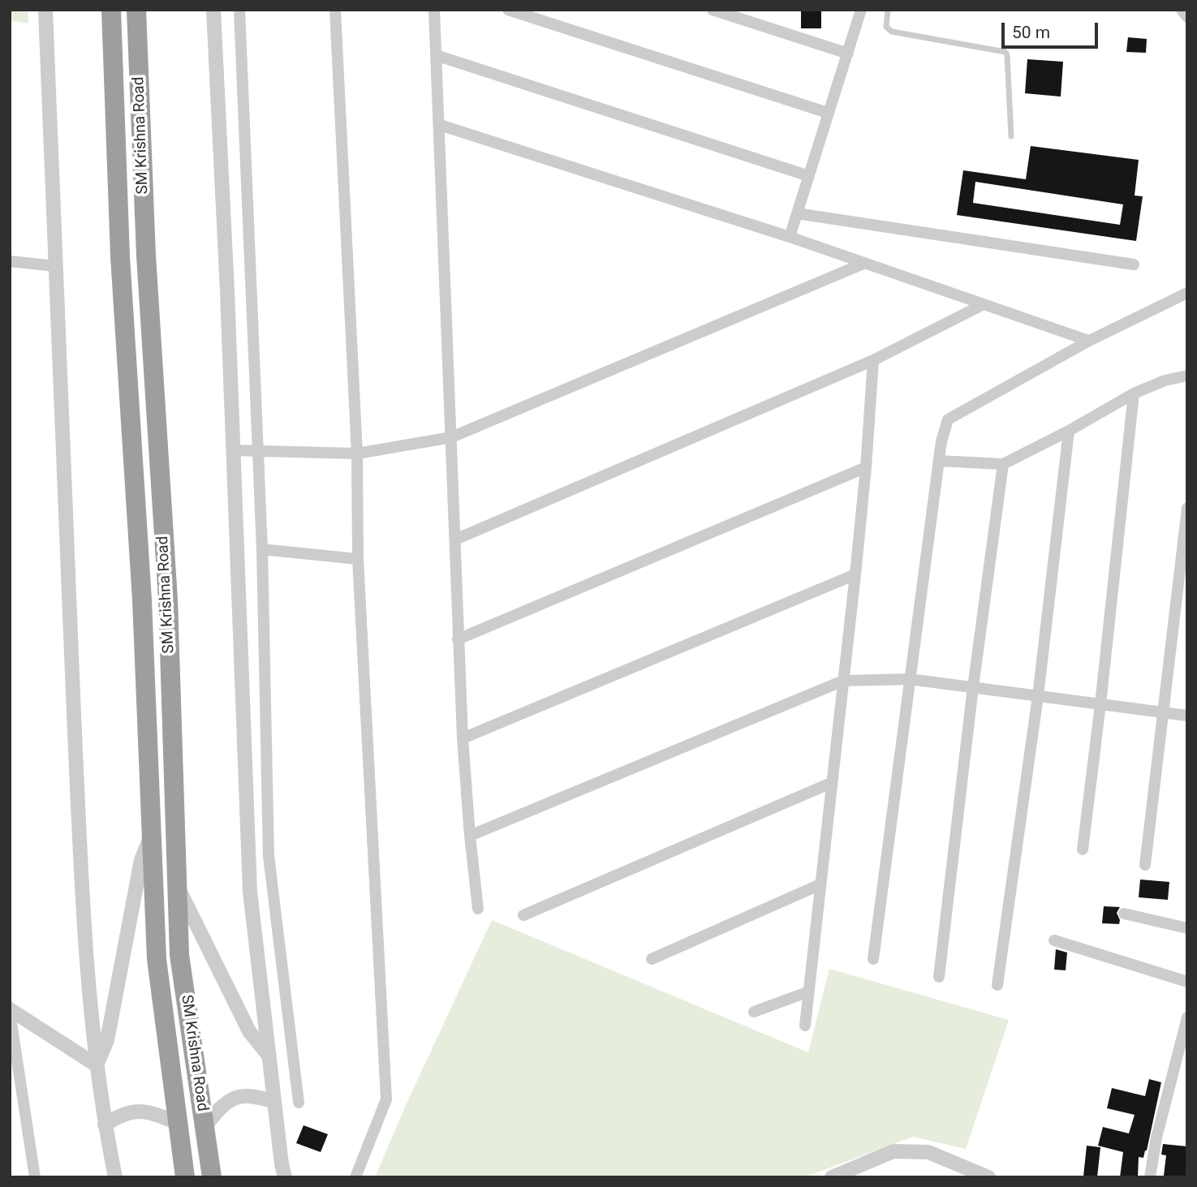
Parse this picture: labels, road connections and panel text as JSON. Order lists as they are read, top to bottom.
{
  "streets": {
    "highway": ["SM Krishna Road"]
  },
  "scale_bar": "50 m"
}
